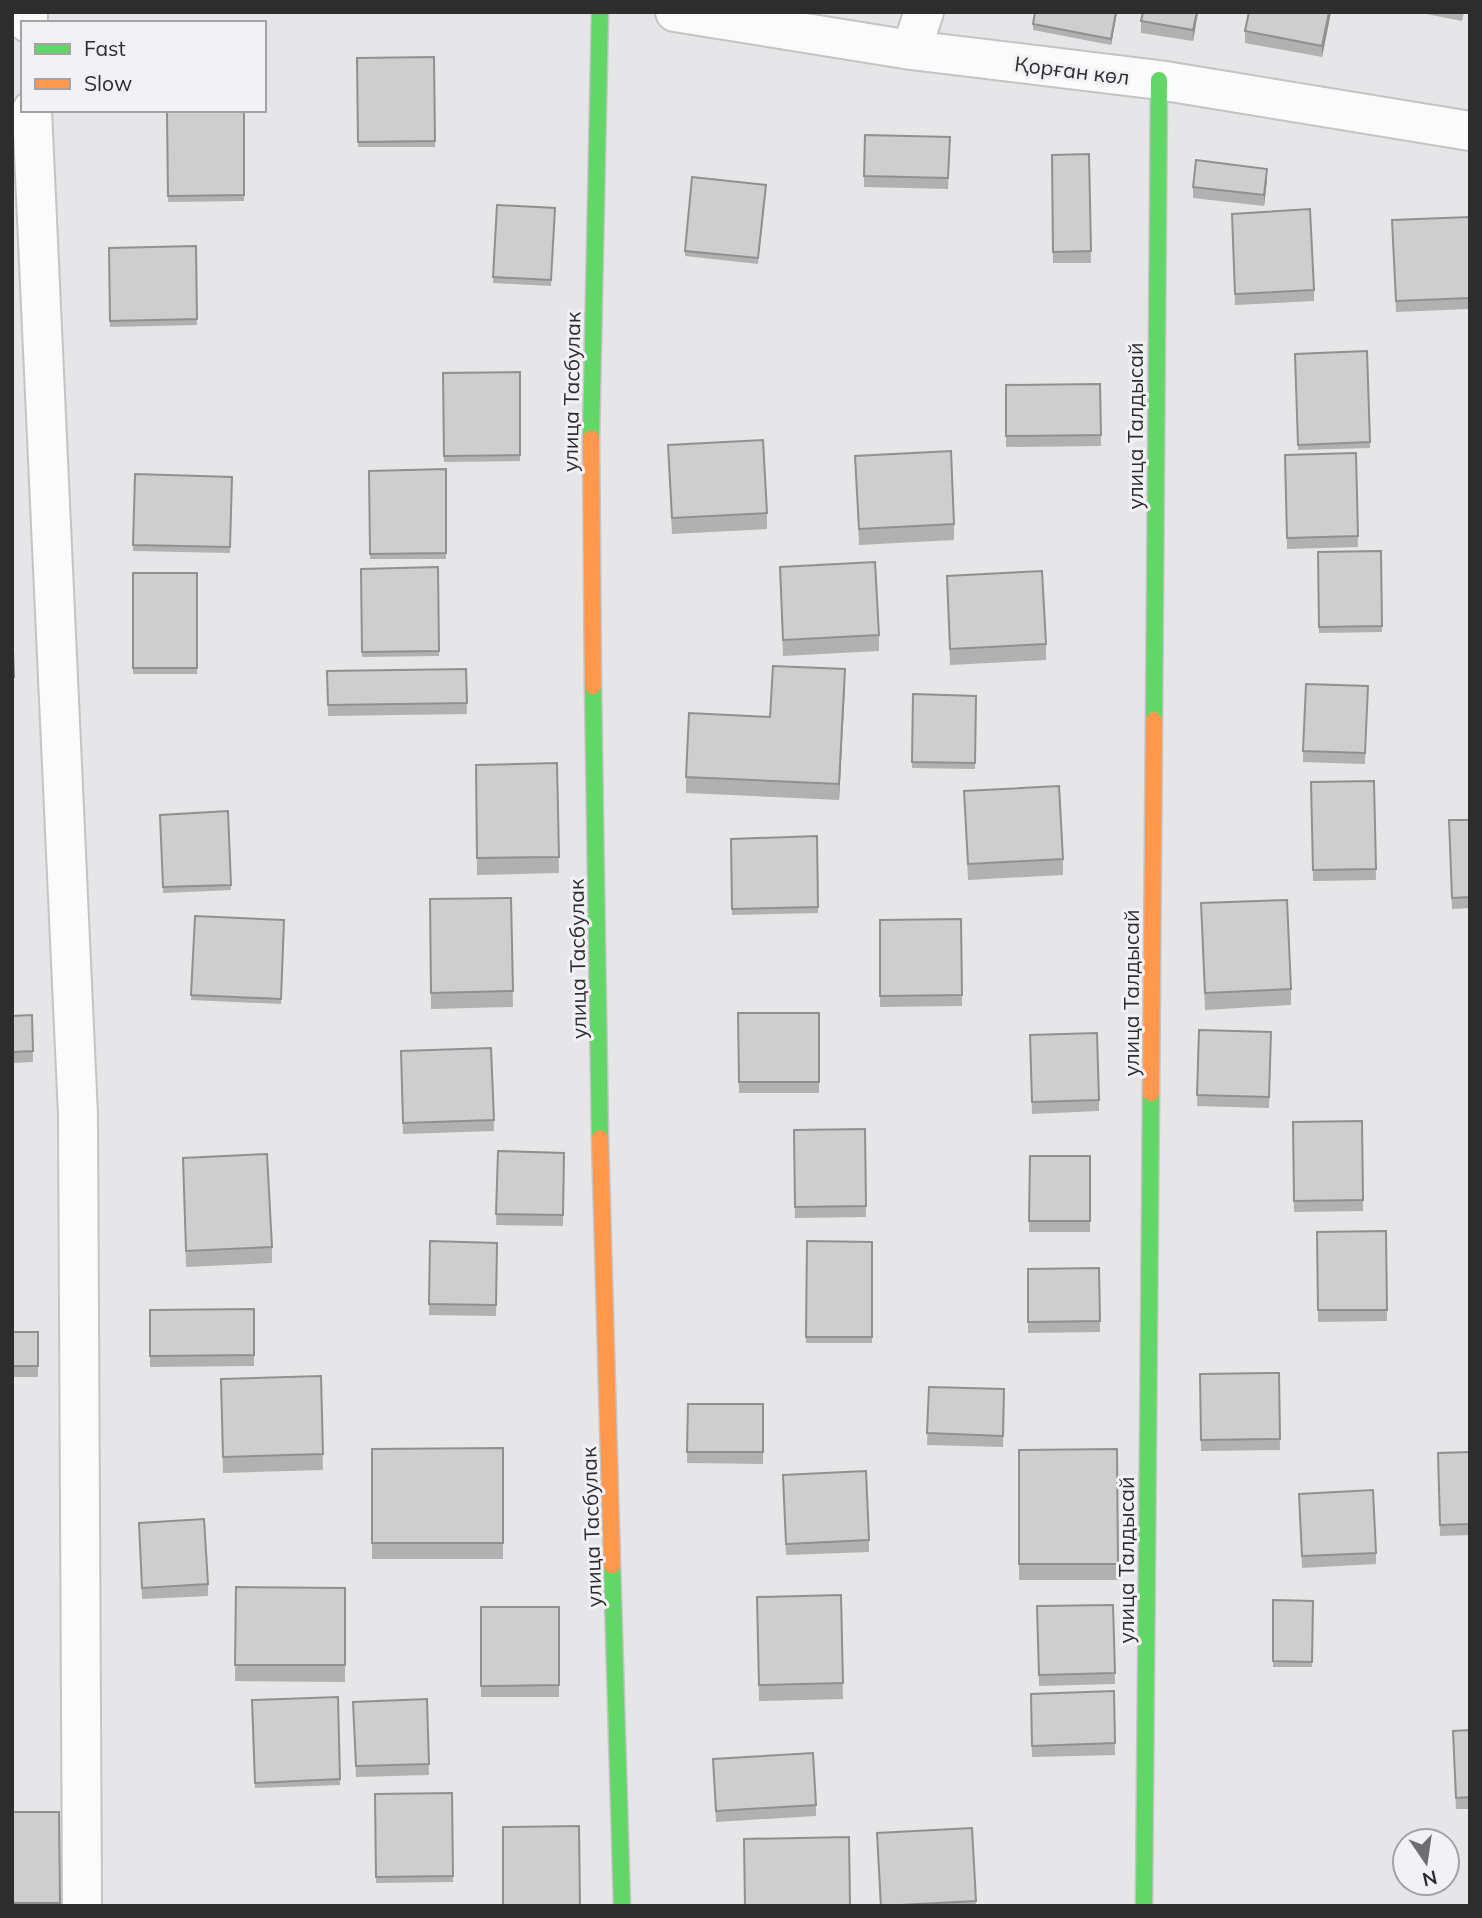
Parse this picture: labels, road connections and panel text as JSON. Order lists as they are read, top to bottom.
{
  "streets": {
    "street": ["Қорған көл", "улица Тасбулак", "улица Талдысай"]
  },
  "crossings": [
    ["Қорған көл", "улица Талдысай"]
  ],
  "legend": ["Fast", "Slow"],
  "north": "bottom"
}
